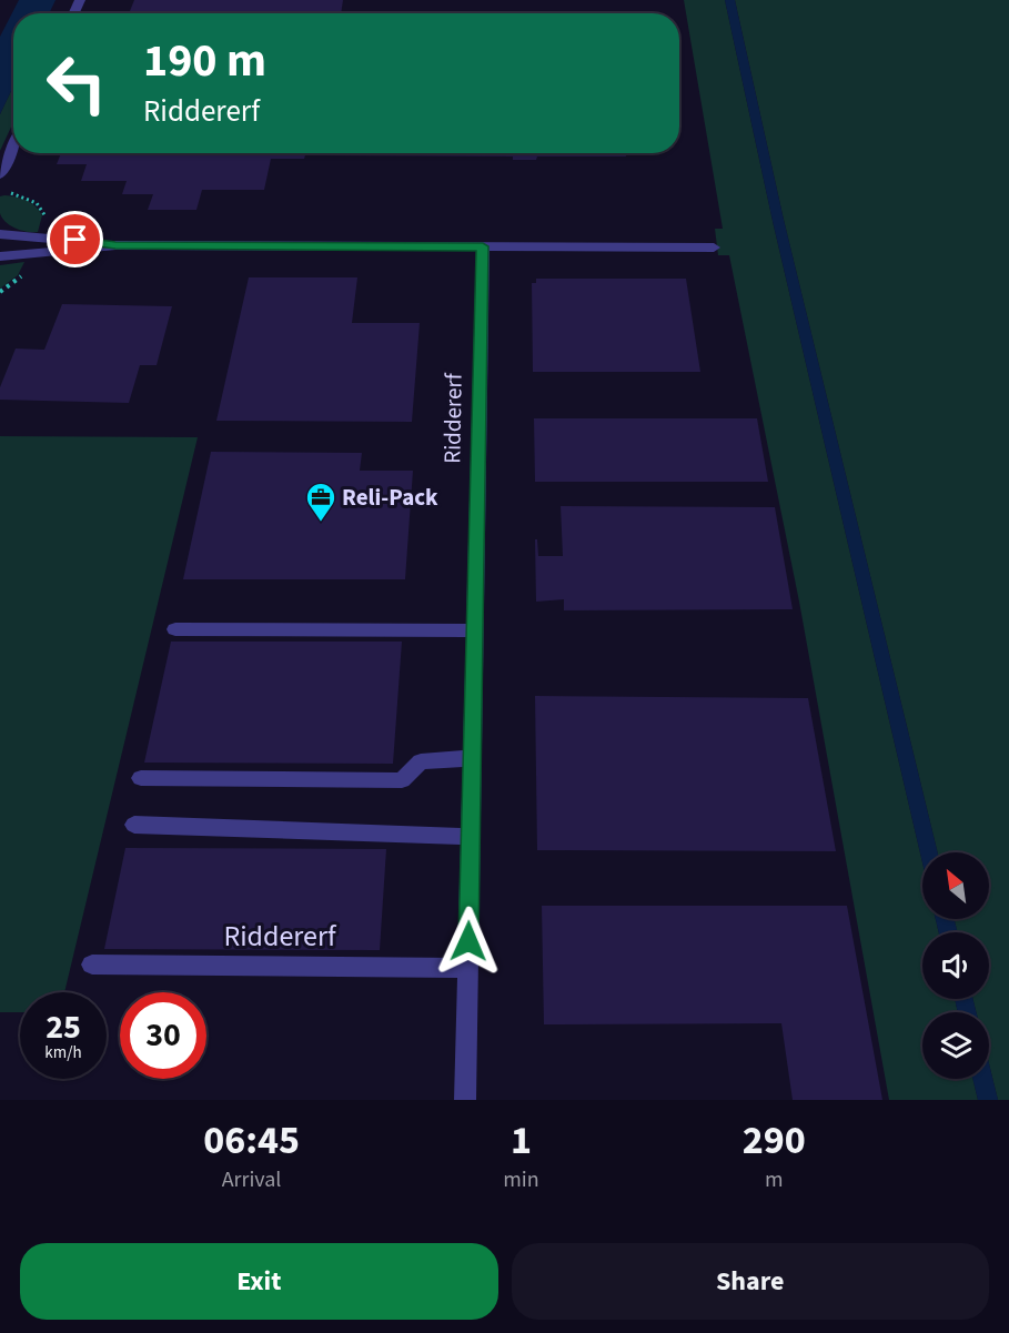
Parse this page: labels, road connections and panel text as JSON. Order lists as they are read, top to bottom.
{
  "streets": {
    "street": ["Riddererf"]
  },
  "places": {
    "office": ["Reli-Pack"]
  },
  "north": "top left",
  "page": {
    "turn": ["190 m", "Riddererf"],
    "speed": "25 km/h",
    "limit": "30",
    "eta": [
      "06:45",
      "Arrival",
      "1",
      "min",
      "290",
      "m"
    ],
    "buttons": ["Exit", "Share"]
  }
}
